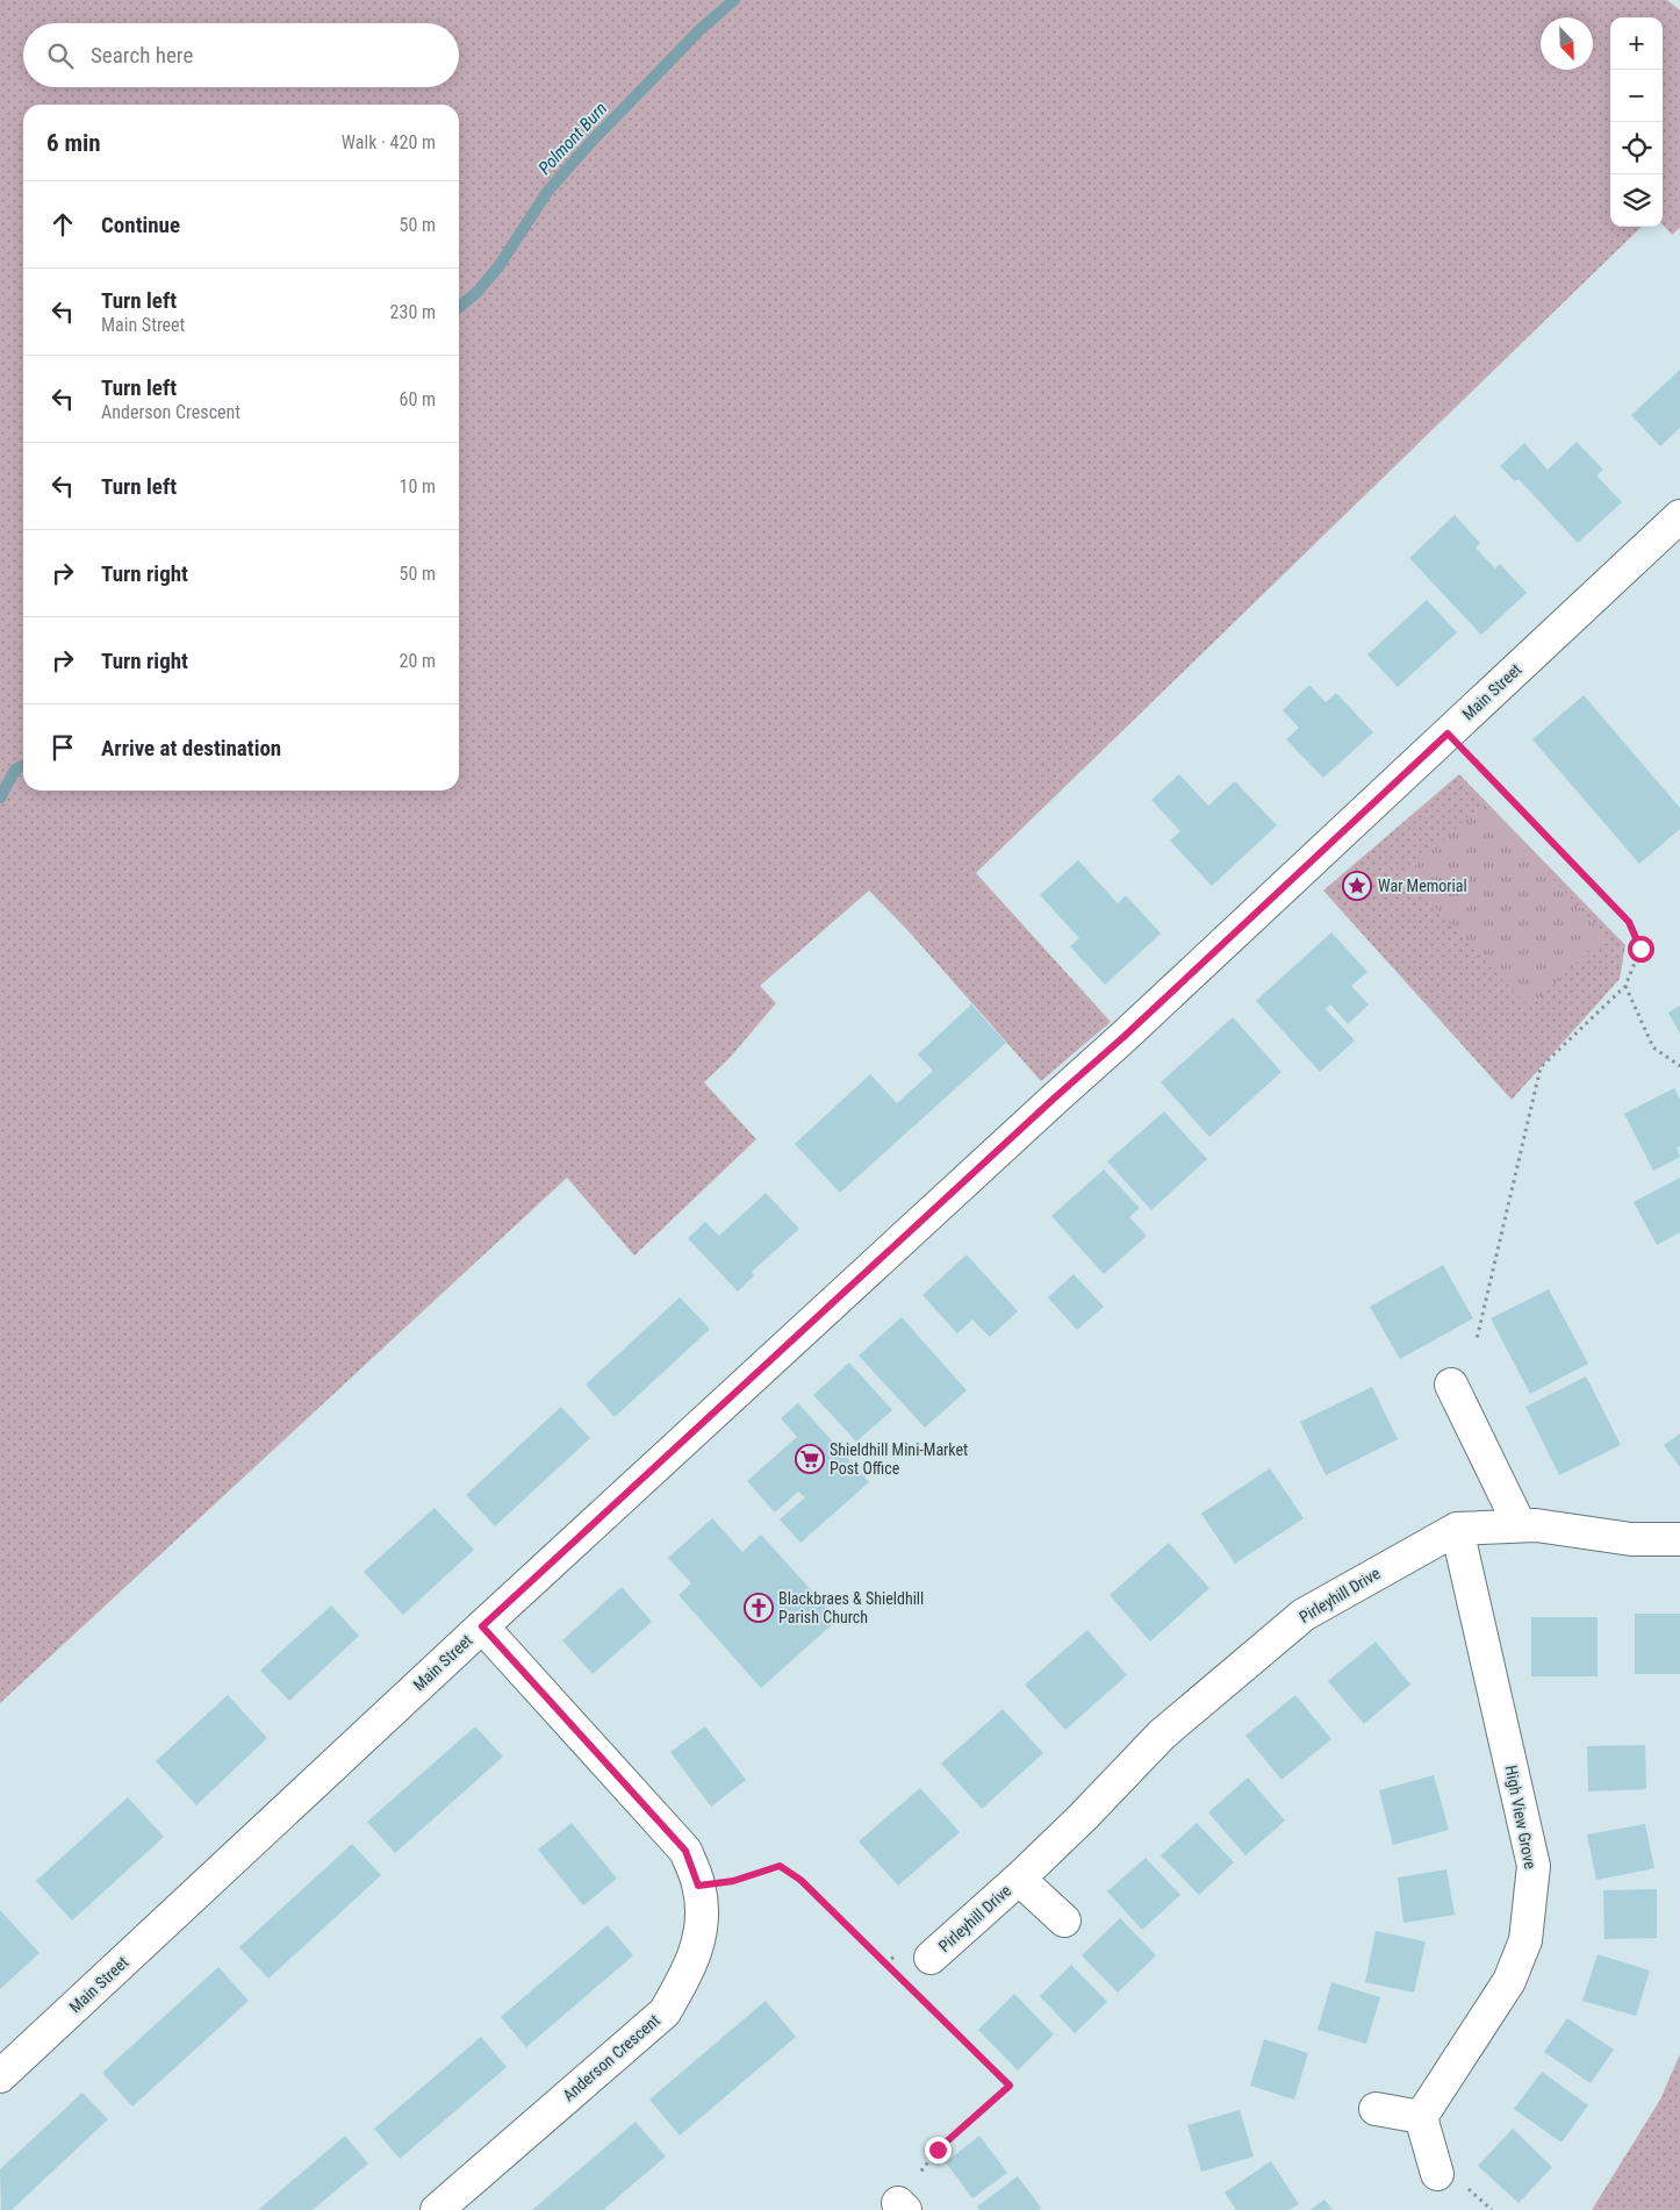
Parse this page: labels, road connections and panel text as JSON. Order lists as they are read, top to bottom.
{
  "streets": {
    "street": [
      "Main Street",
      "Pirleyhill Drive",
      "High View Grove",
      "Anderson Crescent"
    ]
  },
  "crossings": [
    ["Main Street", "Anderson Crescent"],
    ["Pirleyhill Drive", "High View Grove"]
  ],
  "water": ["Polmont Burn"],
  "places": {
    "place": ["War Memorial"],
    "supermarket": ["Shieldhill Mini-Market Post Office"],
    "church": ["Blackbraes & Shieldhill Parish Church"]
  },
  "north": "bottom right",
  "page": {
    "map_buttons": ["+", "−"],
    "search": "Search here",
    "heading": ["6 min", "Walk · 420 m"],
    "list": [
      ["Continue", "50 m"],
      ["Turn left", "Main Street", "230 m"],
      ["Turn left", "Anderson Crescent", "60 m"],
      ["Turn left", "10 m"],
      ["Turn right", "50 m"],
      ["Turn right", "20 m"],
      "Arrive at destination"
    ]
  }
}
